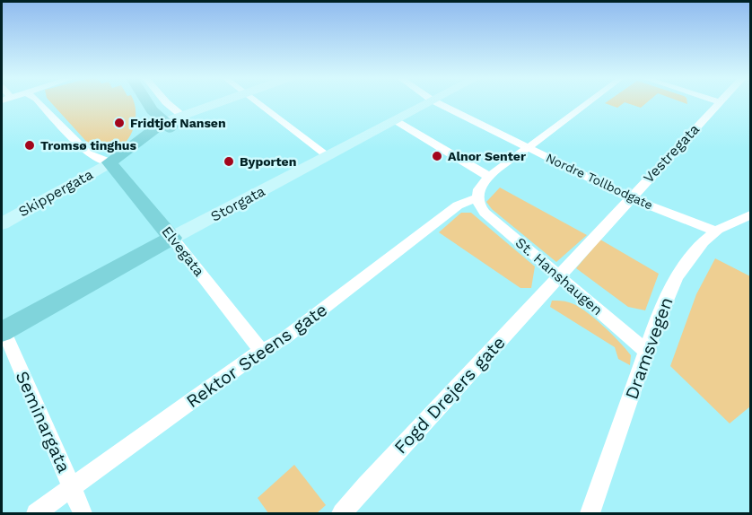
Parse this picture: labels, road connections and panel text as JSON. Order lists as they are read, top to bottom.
{
  "streets": {
    "main road": ["Skippergata", "Storgata", "Elvegata"],
    "street": [
      "Vestregata",
      "Nordre Tollbodgate",
      "St. Hanshaugen",
      "Dramsvegen",
      "Rektor Steens gate",
      "Fogd Drejers gate",
      "Seminargata"
    ]
  },
  "crossings": [
    ["Vestregata", "Nordre Tollbodgate"],
    ["Vestregata", "St. Hanshaugen"],
    ["Vestregata", "Fogd Drejers gate"],
    ["Nordre Tollbodgate", "Dramsvegen"],
    ["Skippergata", "Elvegata"],
    ["Storgata", "Elvegata"],
    ["Storgata", "Seminargata"],
    ["Elvegata", "Rektor Steens gate"],
    ["St. Hanshaugen", "Dramsvegen"],
    ["St. Hanshaugen", "Rektor Steens gate"],
    ["St. Hanshaugen", "Fogd Drejers gate"],
    ["Rektor Steens gate", "Seminargata"]
  ],
  "places": [
    "Fridtjof Nansen",
    "Tromsø tinghus",
    "Alnor Senter",
    "Byporten"
  ]
}
